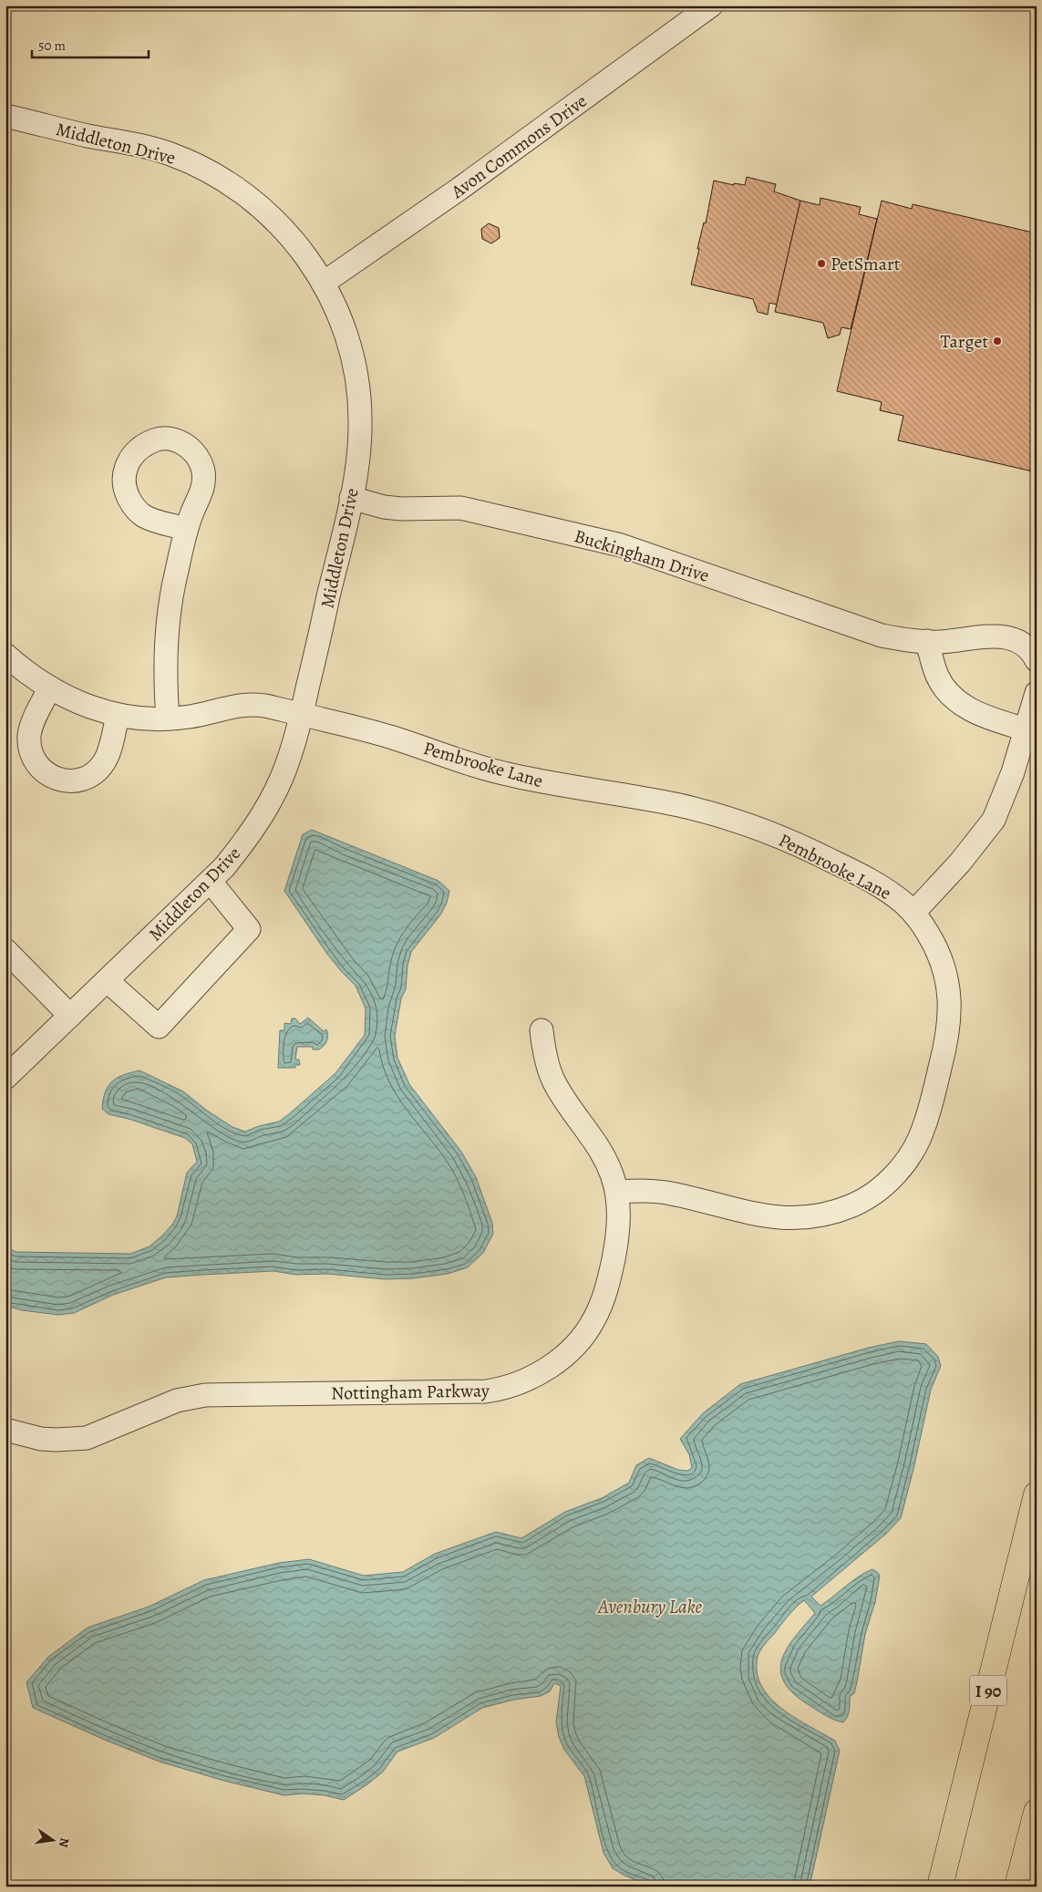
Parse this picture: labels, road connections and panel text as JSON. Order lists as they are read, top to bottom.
{
  "streets": {
    "highway": ["I 90"],
    "street": [
      "Middleton Drive",
      "Avon Commons Drive",
      "Buckingham Drive",
      "Pembrooke Lane",
      "Nottingham Parkway"
    ]
  },
  "crossings": [
    ["Middleton Drive", "Avon Commons Drive"],
    ["Middleton Drive", "Buckingham Drive"],
    ["Middleton Drive", "Pembrooke Lane"],
    ["Pembrooke Lane", "Nottingham Parkway"]
  ],
  "water": ["Avenbury Lake"],
  "places": ["PetSmart", "Target"],
  "scale_bar": "50 m",
  "north": "right"
}
